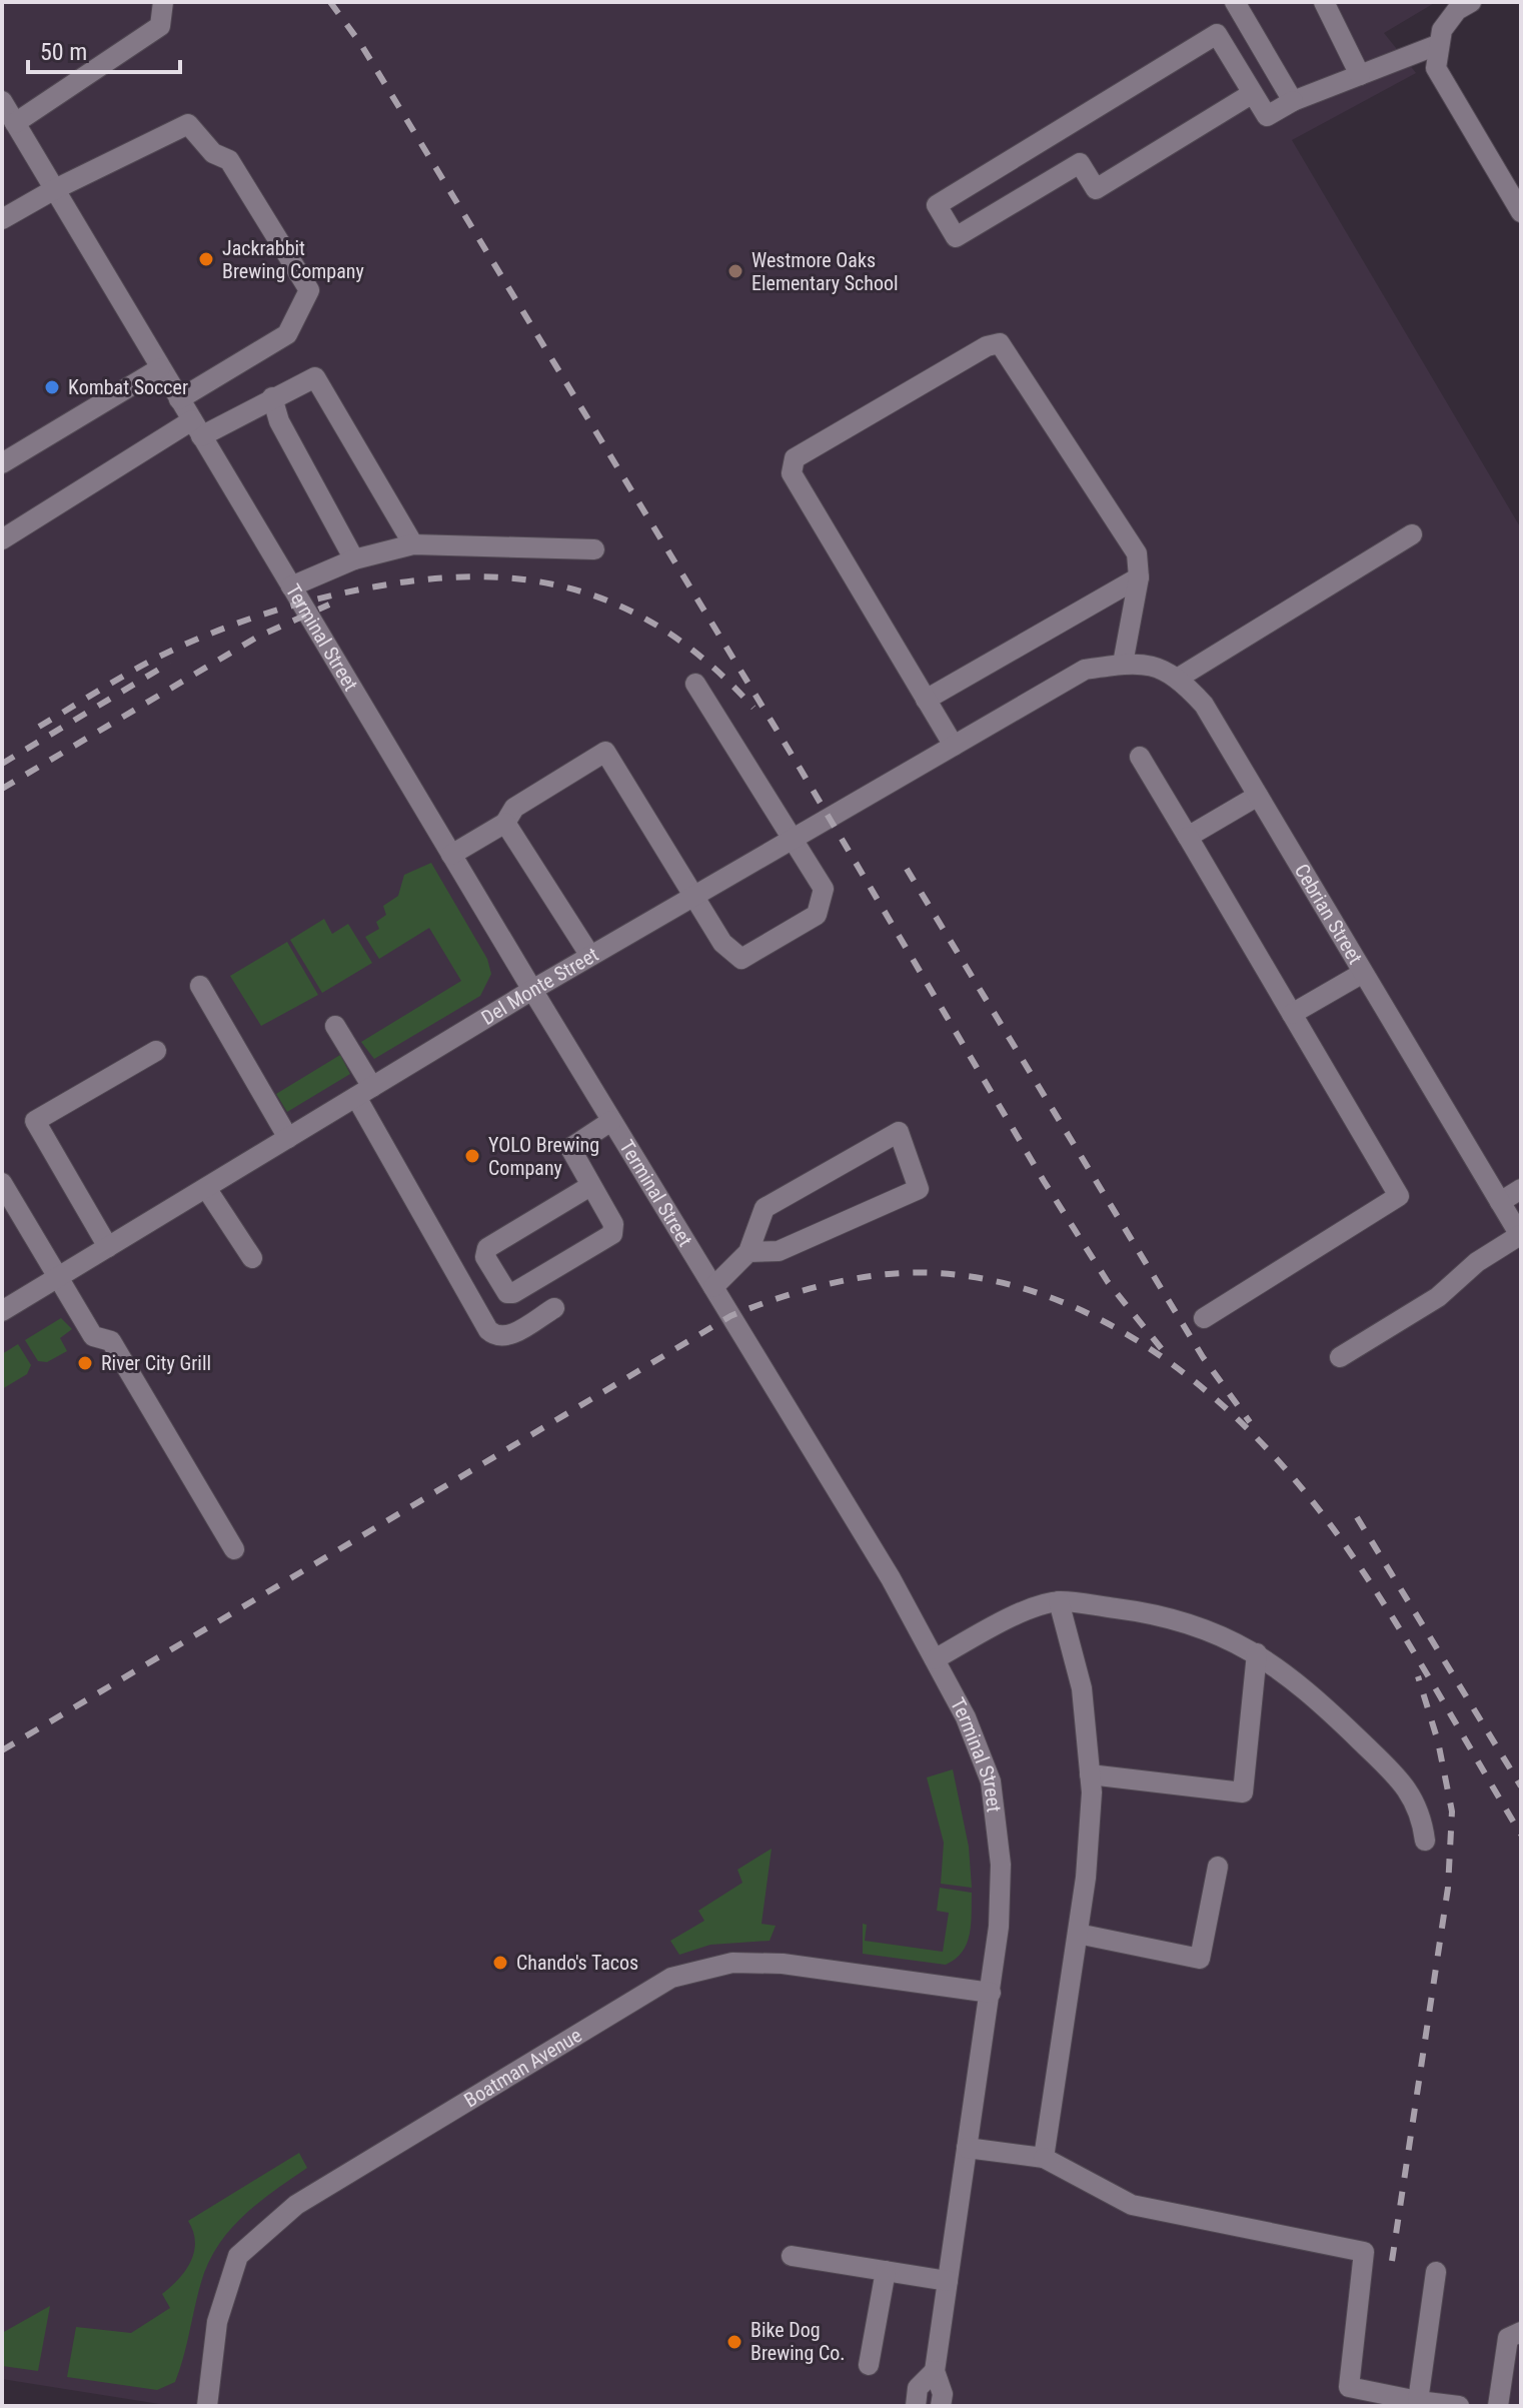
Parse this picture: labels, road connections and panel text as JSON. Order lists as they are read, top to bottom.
{
  "streets": {
    "street": [
      "Terminal Street",
      "Cebrian Street",
      "Del Monte Street",
      "Boatman Avenue"
    ]
  },
  "crossings": [
    ["Terminal Street", "Del Monte Street"],
    ["Terminal Street", "Boatman Avenue"],
    ["Cebrian Street", "Del Monte Street"]
  ],
  "places": [
    "Jackrabbit Brewing Company",
    "Westmore Oaks Elementary School",
    "Kombat Soccer",
    "YOLO Brewing Company",
    "River City Grill",
    "Chando's Tacos",
    "Bike Dog Brewing Co."
  ],
  "scale_bar": "50 m"
}
